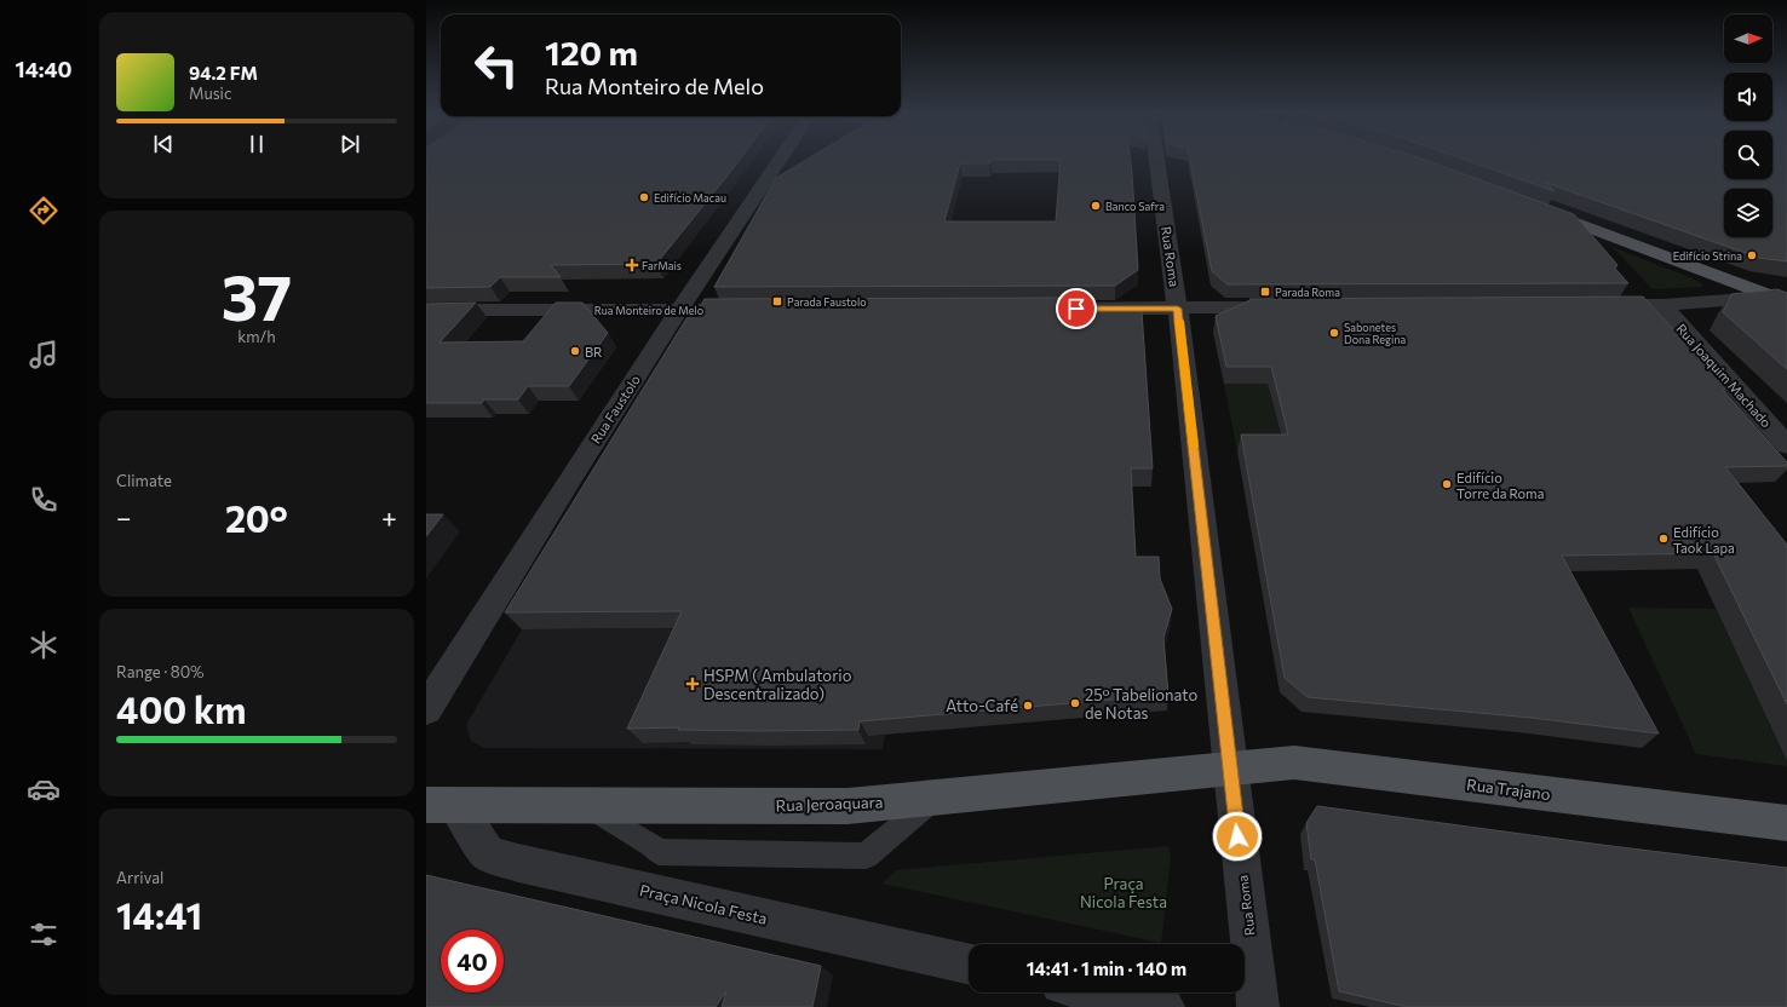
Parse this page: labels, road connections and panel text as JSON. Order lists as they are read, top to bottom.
{
  "streets": {
    "main road": ["Rua Trajano", "Rua Jeroaquara"],
    "street": [
      "Rua Roma",
      "Rua Monteiro de Melo",
      "Rua Joaquim Machado",
      "Rua Faustolo",
      "Praça Nicola Festa"
    ]
  },
  "crossings": [
    ["Rua Roma", "Rua Trajano"],
    ["Rua Roma", "Rua Jeroaquara"],
    ["Rua Monteiro de Melo", "Rua Faustolo"],
    ["Rua Trajano", "Rua Jeroaquara"],
    ["Rua Jeroaquara", "Praça Nicola Festa"]
  ],
  "parks": ["Praça Nicola Festa"],
  "places": {
    "other": [
      "Edifício Macau",
      "Banco Safra",
      "Edifício Strina",
      "Sabonetes Dona Regina",
      "BR",
      "Edifício Torre da Roma",
      "Edifício Taok Lapa",
      "25º Tabelionato de Notas",
      "Atto-Café"
    ],
    "health": ["FarMais", "HSPM ( Ambulatorio Descentralizado)"],
    "transit": ["Parada Roma", "Parada Faustolo"]
  },
  "north": "right",
  "page": {
    "tabs": "14:40",
    "turn": ["120 m", "Rua Monteiro de Melo"],
    "song": ["94.2 FM", "Music"],
    "tile": [
      ["37", "km/h"],
      "Climate",
      ["Range · 80%", "400 km"],
      ["Arrival", "14:41"]
    ],
    "heat": ["−", "20°", "+"],
    "limit": "40",
    "trip": "14:41 · 1 min · 140 m"
  }
}
